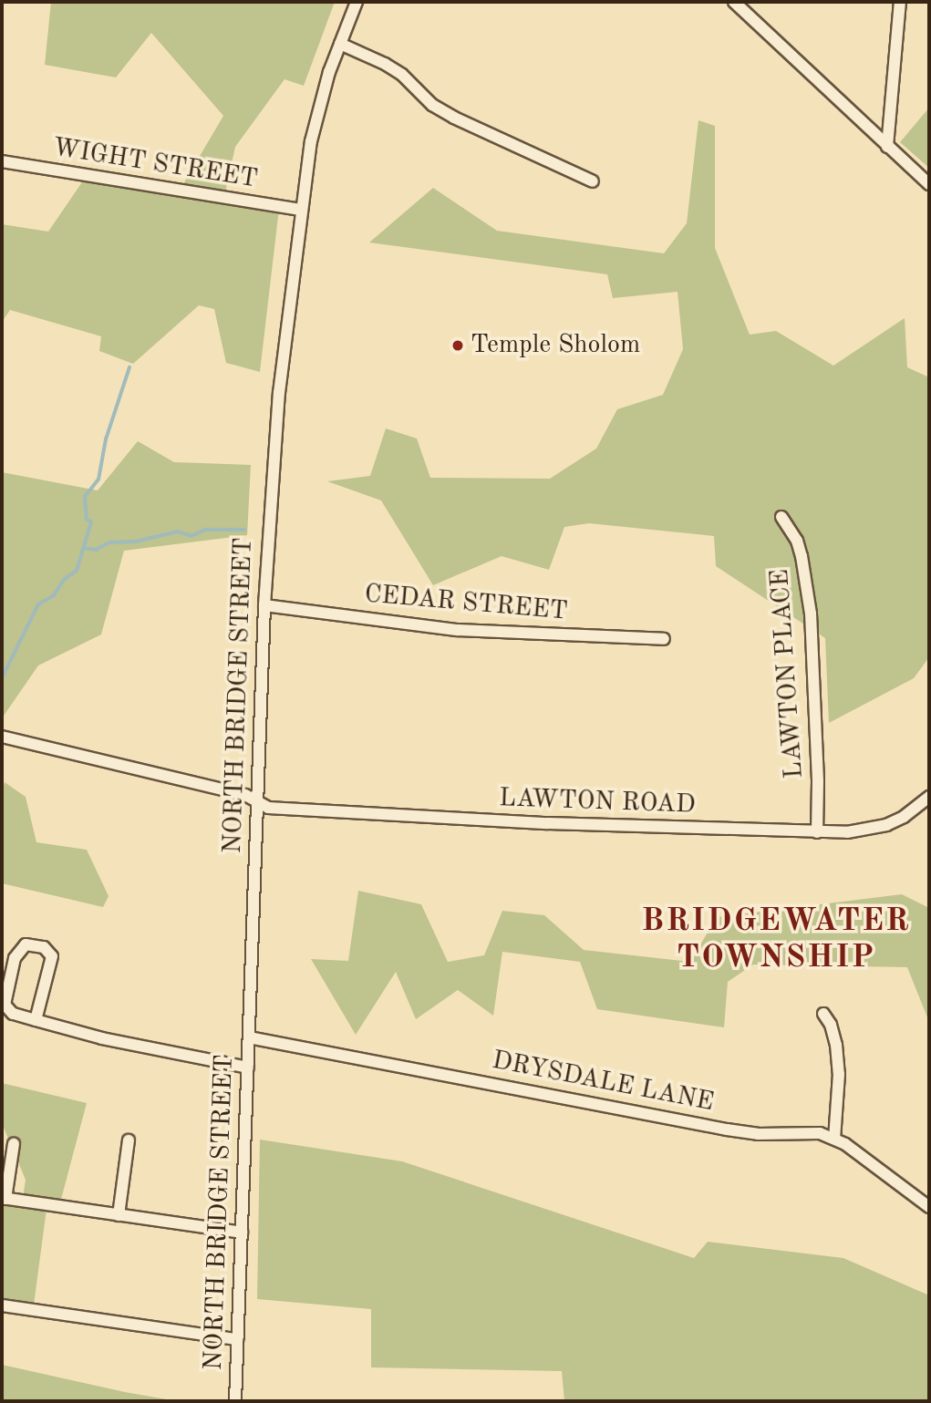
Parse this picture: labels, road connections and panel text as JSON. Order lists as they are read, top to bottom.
{
  "streets": {
    "street": [
      "WIGHT STREET",
      "CEDAR STREET",
      "LAWTON PLACE",
      "NORTH BRIDGE STREET",
      "LAWTON ROAD",
      "DRYSDALE LANE"
    ]
  },
  "crossings": [
    ["WIGHT STREET", "NORTH BRIDGE STREET"],
    ["CEDAR STREET", "NORTH BRIDGE STREET"],
    ["LAWTON PLACE", "LAWTON ROAD"],
    ["NORTH BRIDGE STREET", "LAWTON ROAD"],
    ["NORTH BRIDGE STREET", "DRYSDALE LANE"]
  ],
  "districts": ["BRIDGEWATER TOWNSHIP"],
  "places": ["Temple Sholom"]
}
